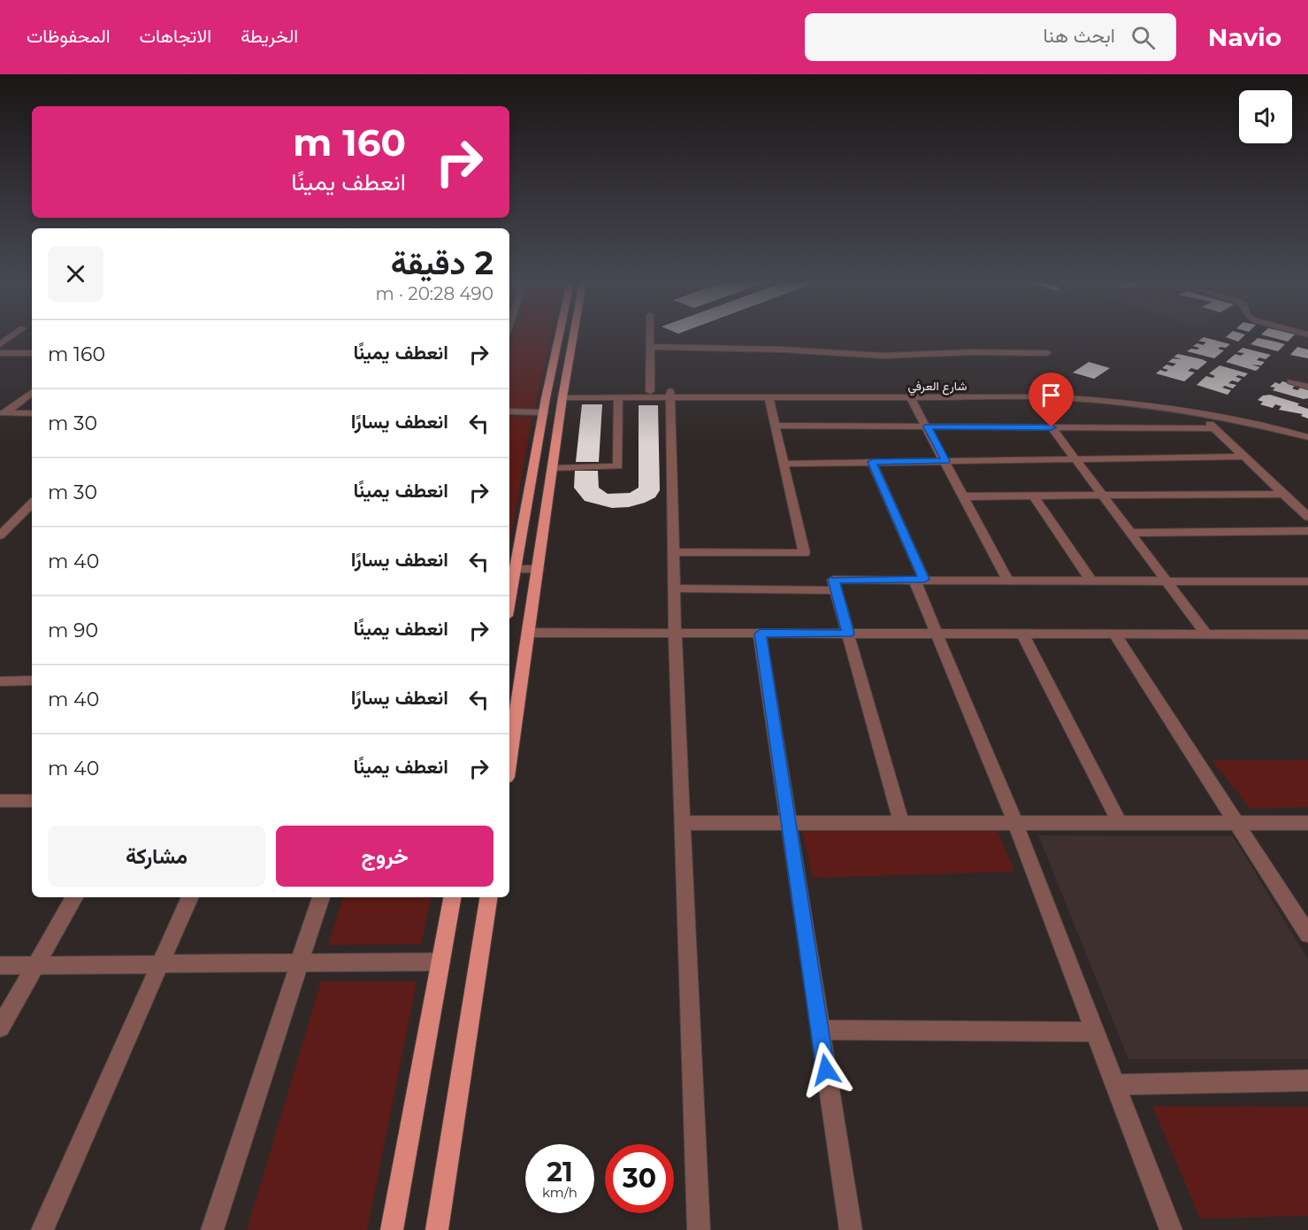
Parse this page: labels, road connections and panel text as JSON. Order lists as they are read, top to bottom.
{
  "streets": {
    "street": ["شارع العرفي"]
  },
  "page": {
    "header": "Navio",
    "search": "ابحث هنا",
    "nav": ["الخريطة", "الاتجاهات", "المحفوظات"],
    "turn": ["160 m", "انعطف يمينًا"],
    "heading": ["2 دقيقة", "490 m · 20:28"],
    "list": [
      {
        "name": "انعطف يمينًا",
        "value": "160 m"
      },
      {
        "name": "انعطف يسارًا",
        "value": "30 m"
      },
      {
        "name": "انعطف يمينًا",
        "value": "30 m"
      },
      {
        "name": "انعطف يسارًا",
        "value": "40 m"
      },
      {
        "name": "انعطف يمينًا",
        "value": "90 m"
      },
      {
        "name": "انعطف يسارًا",
        "value": "40 m"
      },
      {
        "name": "انعطف يمينًا",
        "value": "40 m"
      }
    ],
    "buttons": ["خروج", "مشاركة"],
    "speed": "21 km/h",
    "limit": "30"
  }
}
